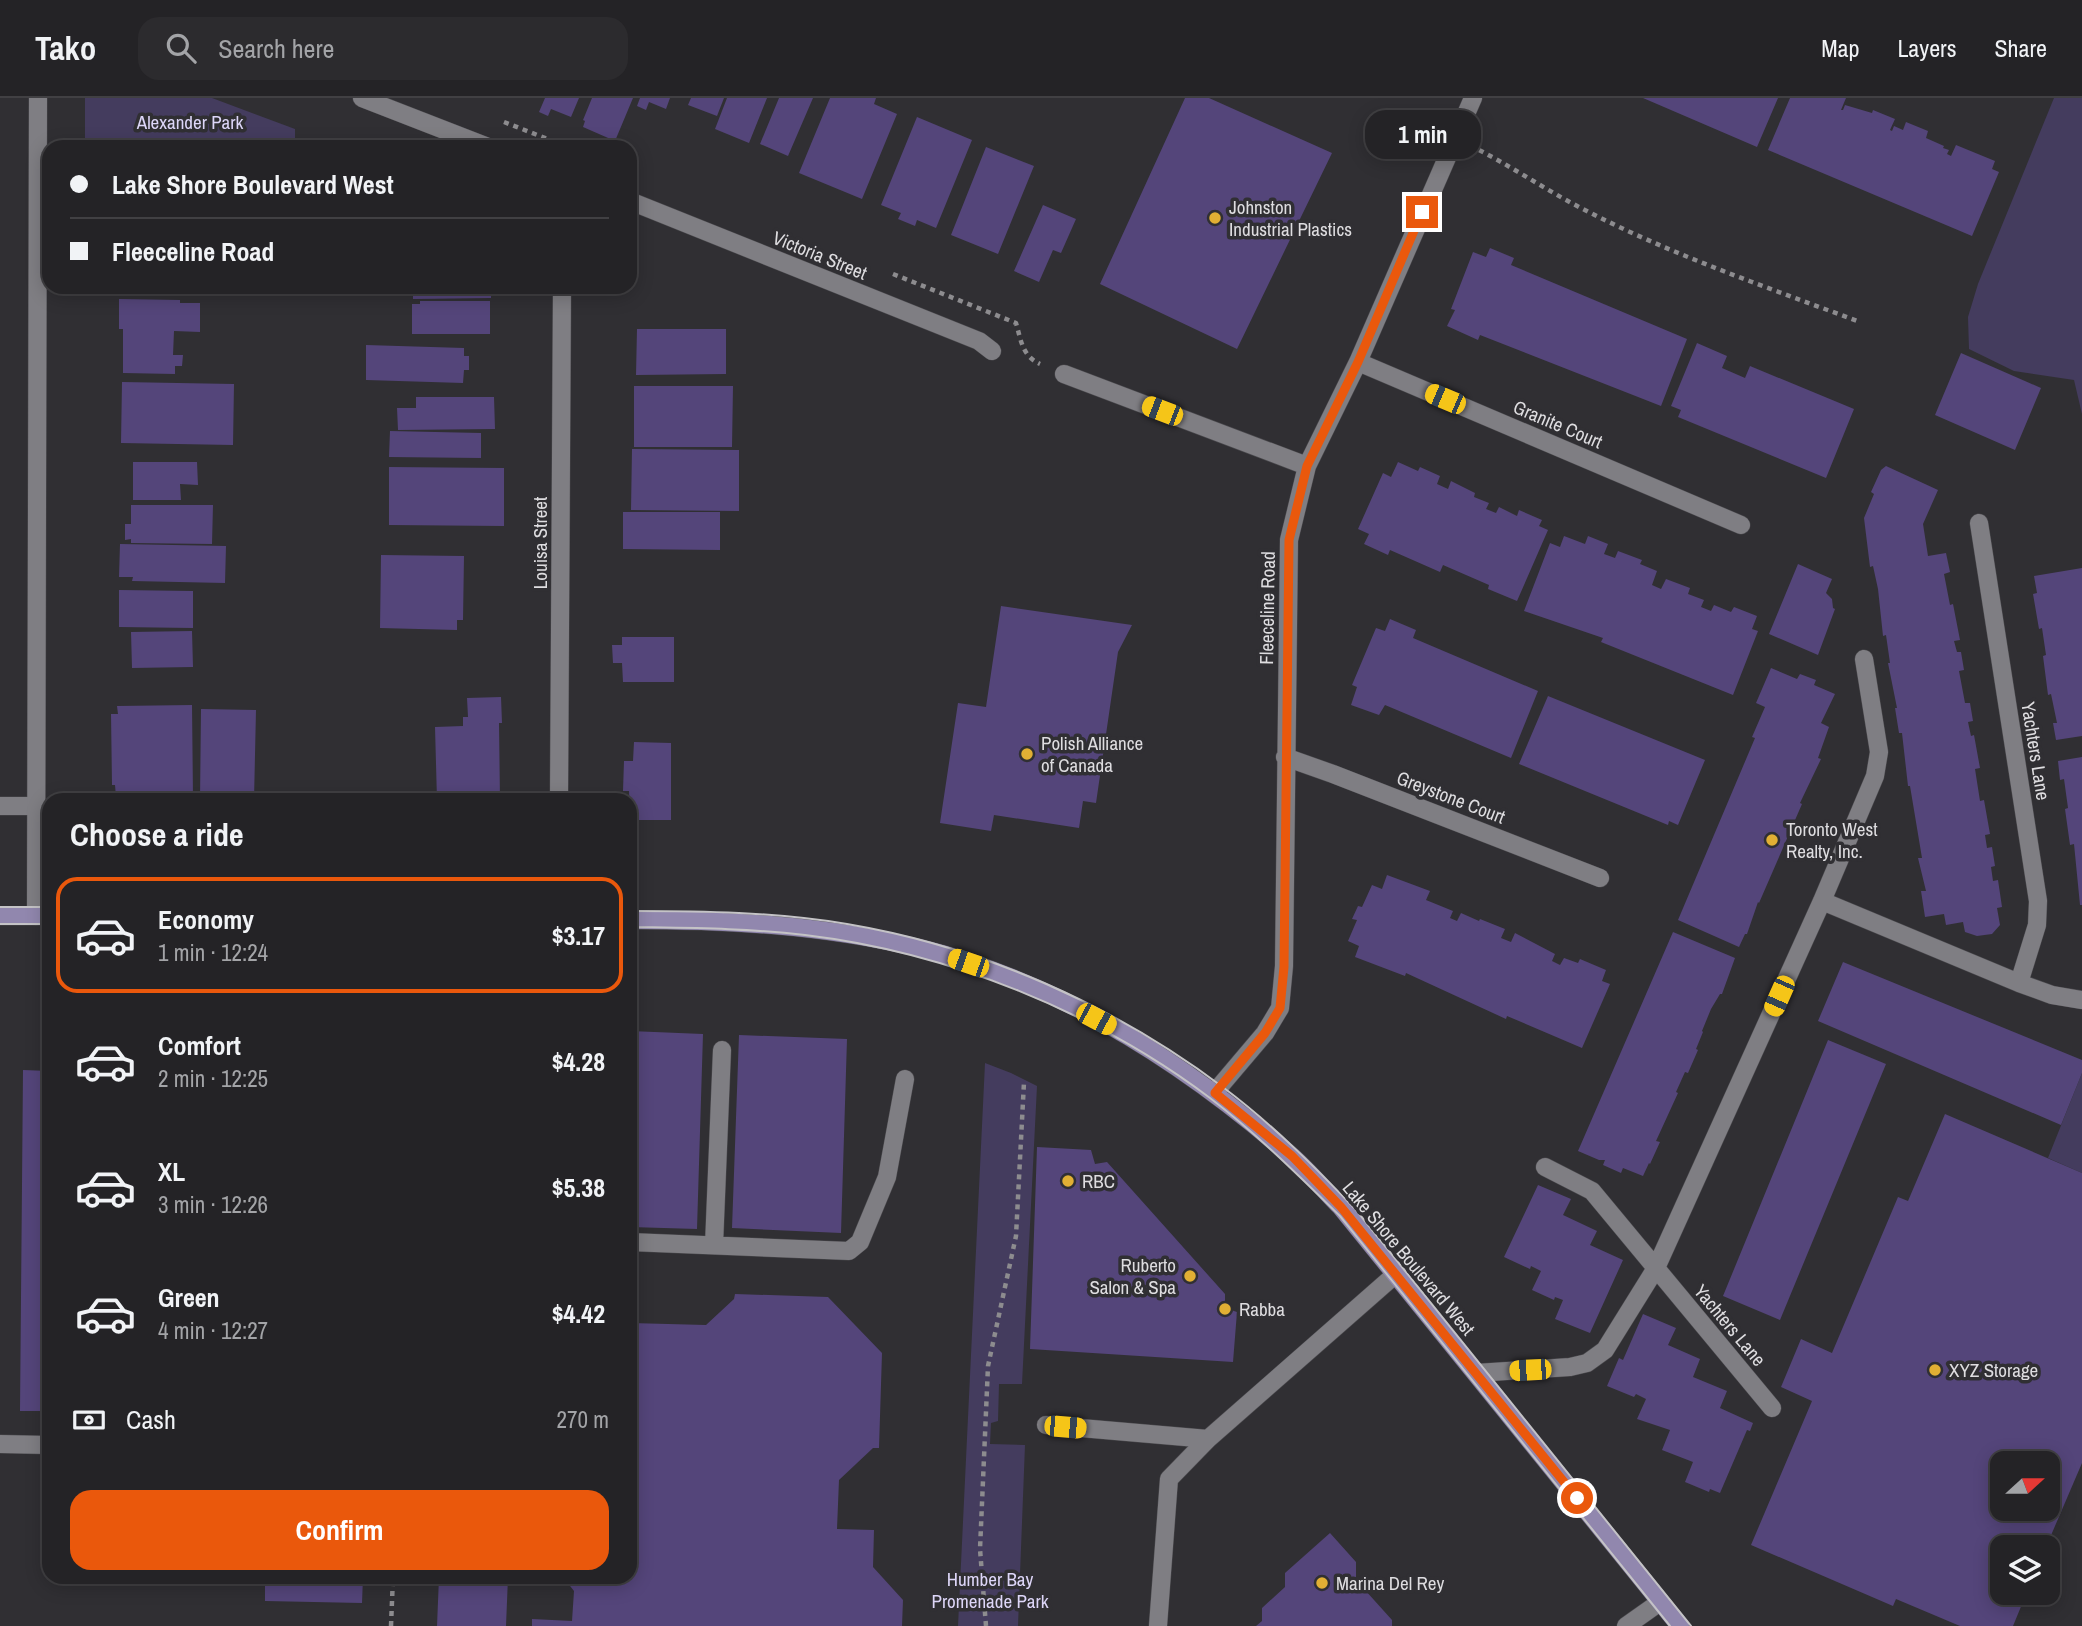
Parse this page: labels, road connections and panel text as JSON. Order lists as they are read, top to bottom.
{
  "streets": {
    "main road": ["Lake Shore Boulevard West"],
    "street": [
      "Victoria Street",
      "Granite Court",
      "Louisa Street",
      "Fleeceline Road",
      "Yachters Lane",
      "Greystone Court"
    ]
  },
  "crossings": [
    ["Granite Court", "Fleeceline Road"],
    ["Fleeceline Road", "Greystone Court"],
    ["Fleeceline Road", "Lake Shore Boulevard West"]
  ],
  "parks": ["Alexander Park", "Humber Bay Promenade Park"],
  "places": [
    "Johnston Industrial Plastics",
    "Polish Alliance of Canada",
    "Toronto West Realty, Inc.",
    "RBC",
    "Ruberto Salon & Spa",
    "Rabba",
    "XYZ Storage",
    "Marina Del Rey"
  ],
  "north": "right",
  "page": {
    "header": "Tako",
    "search": "Search here",
    "nav": ["Map", "Layers", "Share"],
    "bubble": "1 min",
    "banner": ["Lake Shore Boulevard West", "Fleeceline Road"],
    "heading": "Choose a ride",
    "list": [
      {
        "name": "Economy",
        "note": "1 min · 12:24",
        "value": "$3.17"
      },
      {
        "name": "Comfort",
        "note": "2 min · 12:25",
        "value": "$4.28"
      },
      {
        "name": "XL",
        "note": "3 min · 12:26",
        "value": "$5.38"
      },
      {
        "name": "Green",
        "note": "4 min · 12:27",
        "value": "$4.42"
      }
    ],
    "pay": ["Cash", "270 m"],
    "buttons": "Confirm"
  }
}
